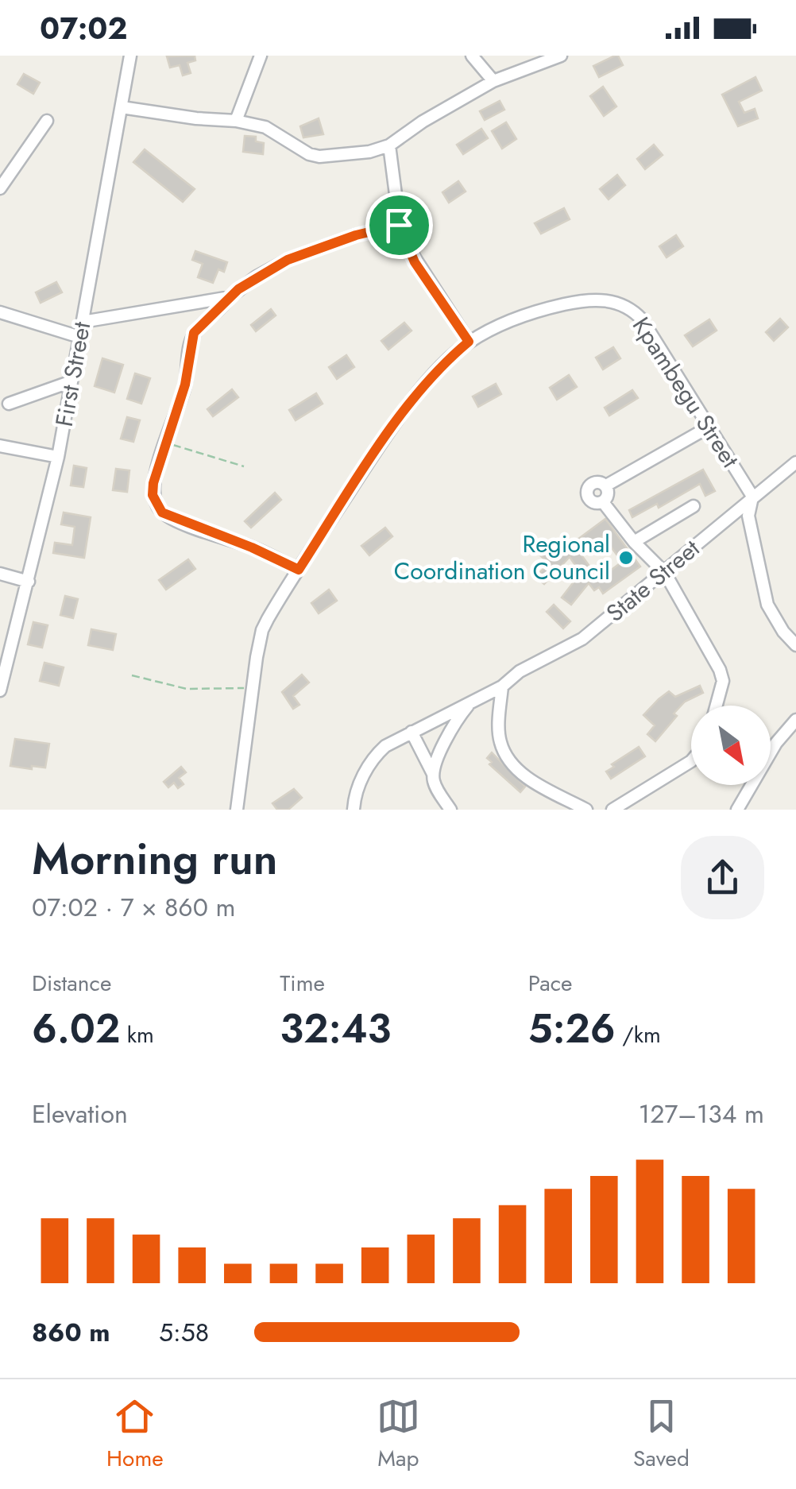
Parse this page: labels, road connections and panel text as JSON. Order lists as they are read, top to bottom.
{
  "streets": {
    "street": ["First Street", "Kpambegu Street", "State Street"]
  },
  "crossings": [
    ["Kpambegu Street", "State Street"]
  ],
  "places": ["Regional Coordination Council"],
  "north": "bottom right",
  "page": {
    "status": "07:02",
    "heading": ["Morning run", "07:02 · 7 × 860 m"],
    "stats": [
      ["Distance", "6.02 km"],
      ["Time", "32:43"],
      ["Pace", "5:26 /km"]
    ],
    "chart": ["Elevation", "127–134 m"],
    "list": [
      {
        "name": "860 m",
        "note": "5:58"
      }
    ],
    "tabs": ["Home", "Map", "Saved"]
  }
}
